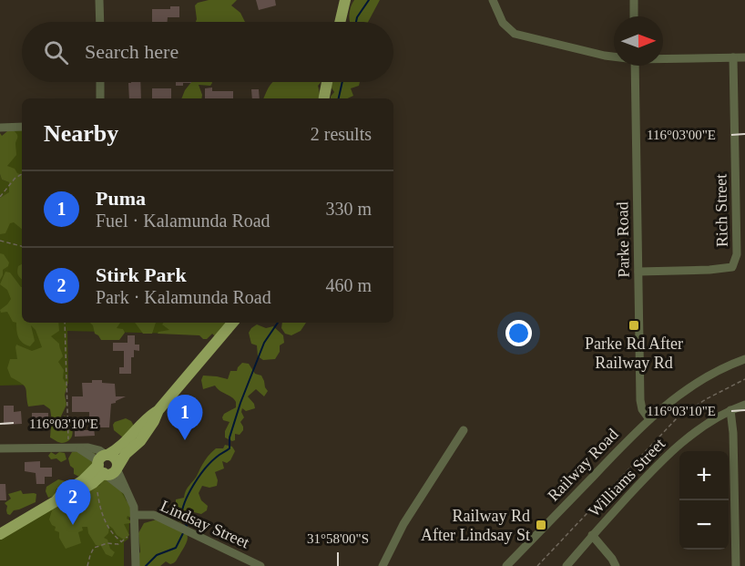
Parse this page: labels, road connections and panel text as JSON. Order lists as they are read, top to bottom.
{
  "streets": {
    "street": [
      "Rich Street",
      "Parke Road",
      "Railway Road",
      "Williams Street",
      "Lindsay Street"
    ]
  },
  "crossings": [
    ["Rich Street", "Parke Road"],
    ["Parke Road", "Railway Road"]
  ],
  "places": {
    "transit": ["Parke Rd After Railway Rd", "Railway Rd After Lindsay St"]
  },
  "north": "right",
  "page": {
    "search": "Search here",
    "heading": ["Nearby", "2 results"],
    "list": [
      {
        "mark": "1",
        "name": "Puma",
        "note": "Fuel · Kalamunda Road",
        "value": "330 m"
      },
      {
        "mark": "2",
        "name": "Stirk Park",
        "note": "Park · Kalamunda Road",
        "value": "460 m"
      }
    ],
    "pins": ["1", "2"],
    "map_buttons": ["+", "−"]
  },
  "coordinates": ["116°03'00\"E", "116°03'10\"E", "31°58'00\"S"]
}
